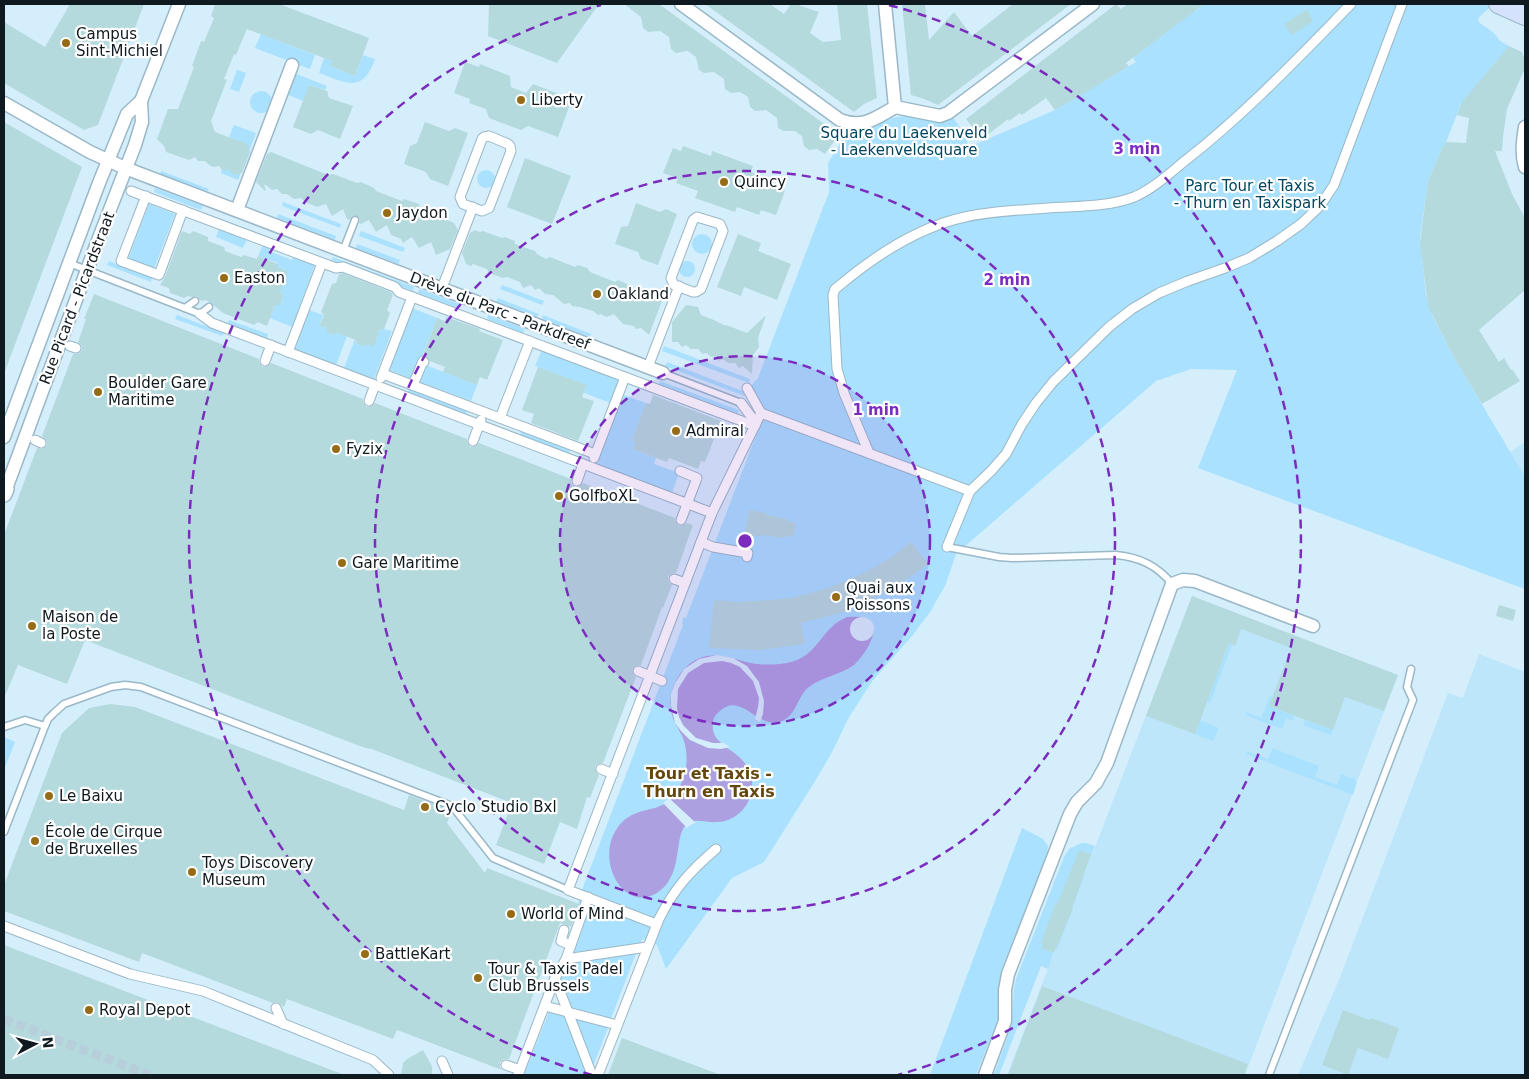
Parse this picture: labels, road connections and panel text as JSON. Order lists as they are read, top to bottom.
{
  "streets": {
    "street": ["Rue Picard - Picardstraat", "Drève du Parc - Parkdreef"]
  },
  "crossings": [
    ["Rue Picard - Picardstraat", "Drève du Parc - Parkdreef"]
  ],
  "districts": ["Tour et Taxis - Thurn en Taxis"],
  "parks": ["Square du Laekenveld - Laekenveldsquare", "Parc Tour et Taxis - Thurn en Taxispark"],
  "places": [
    "Campus Sint-Michiel",
    "Liberty",
    "Quincy",
    "Jaydon",
    "Easton",
    "Oakland",
    "Boulder Gare Maritime",
    "Admiral",
    "Fyzix",
    "GolfboXL",
    "Gare Maritime",
    "Quai aux Poissons",
    "Maison de la Poste",
    "Le Baixu",
    "Cyclo Studio Bxl",
    "École de Cirque de Bruxelles",
    "Toys Discovery Museum",
    "World of Mind",
    "BattleKart",
    "Tour & Taxis Padel Club Brussels",
    "Royal Depot"
  ],
  "north": "right",
  "rings": ["3 min", "2 min", "1 min"]
}
